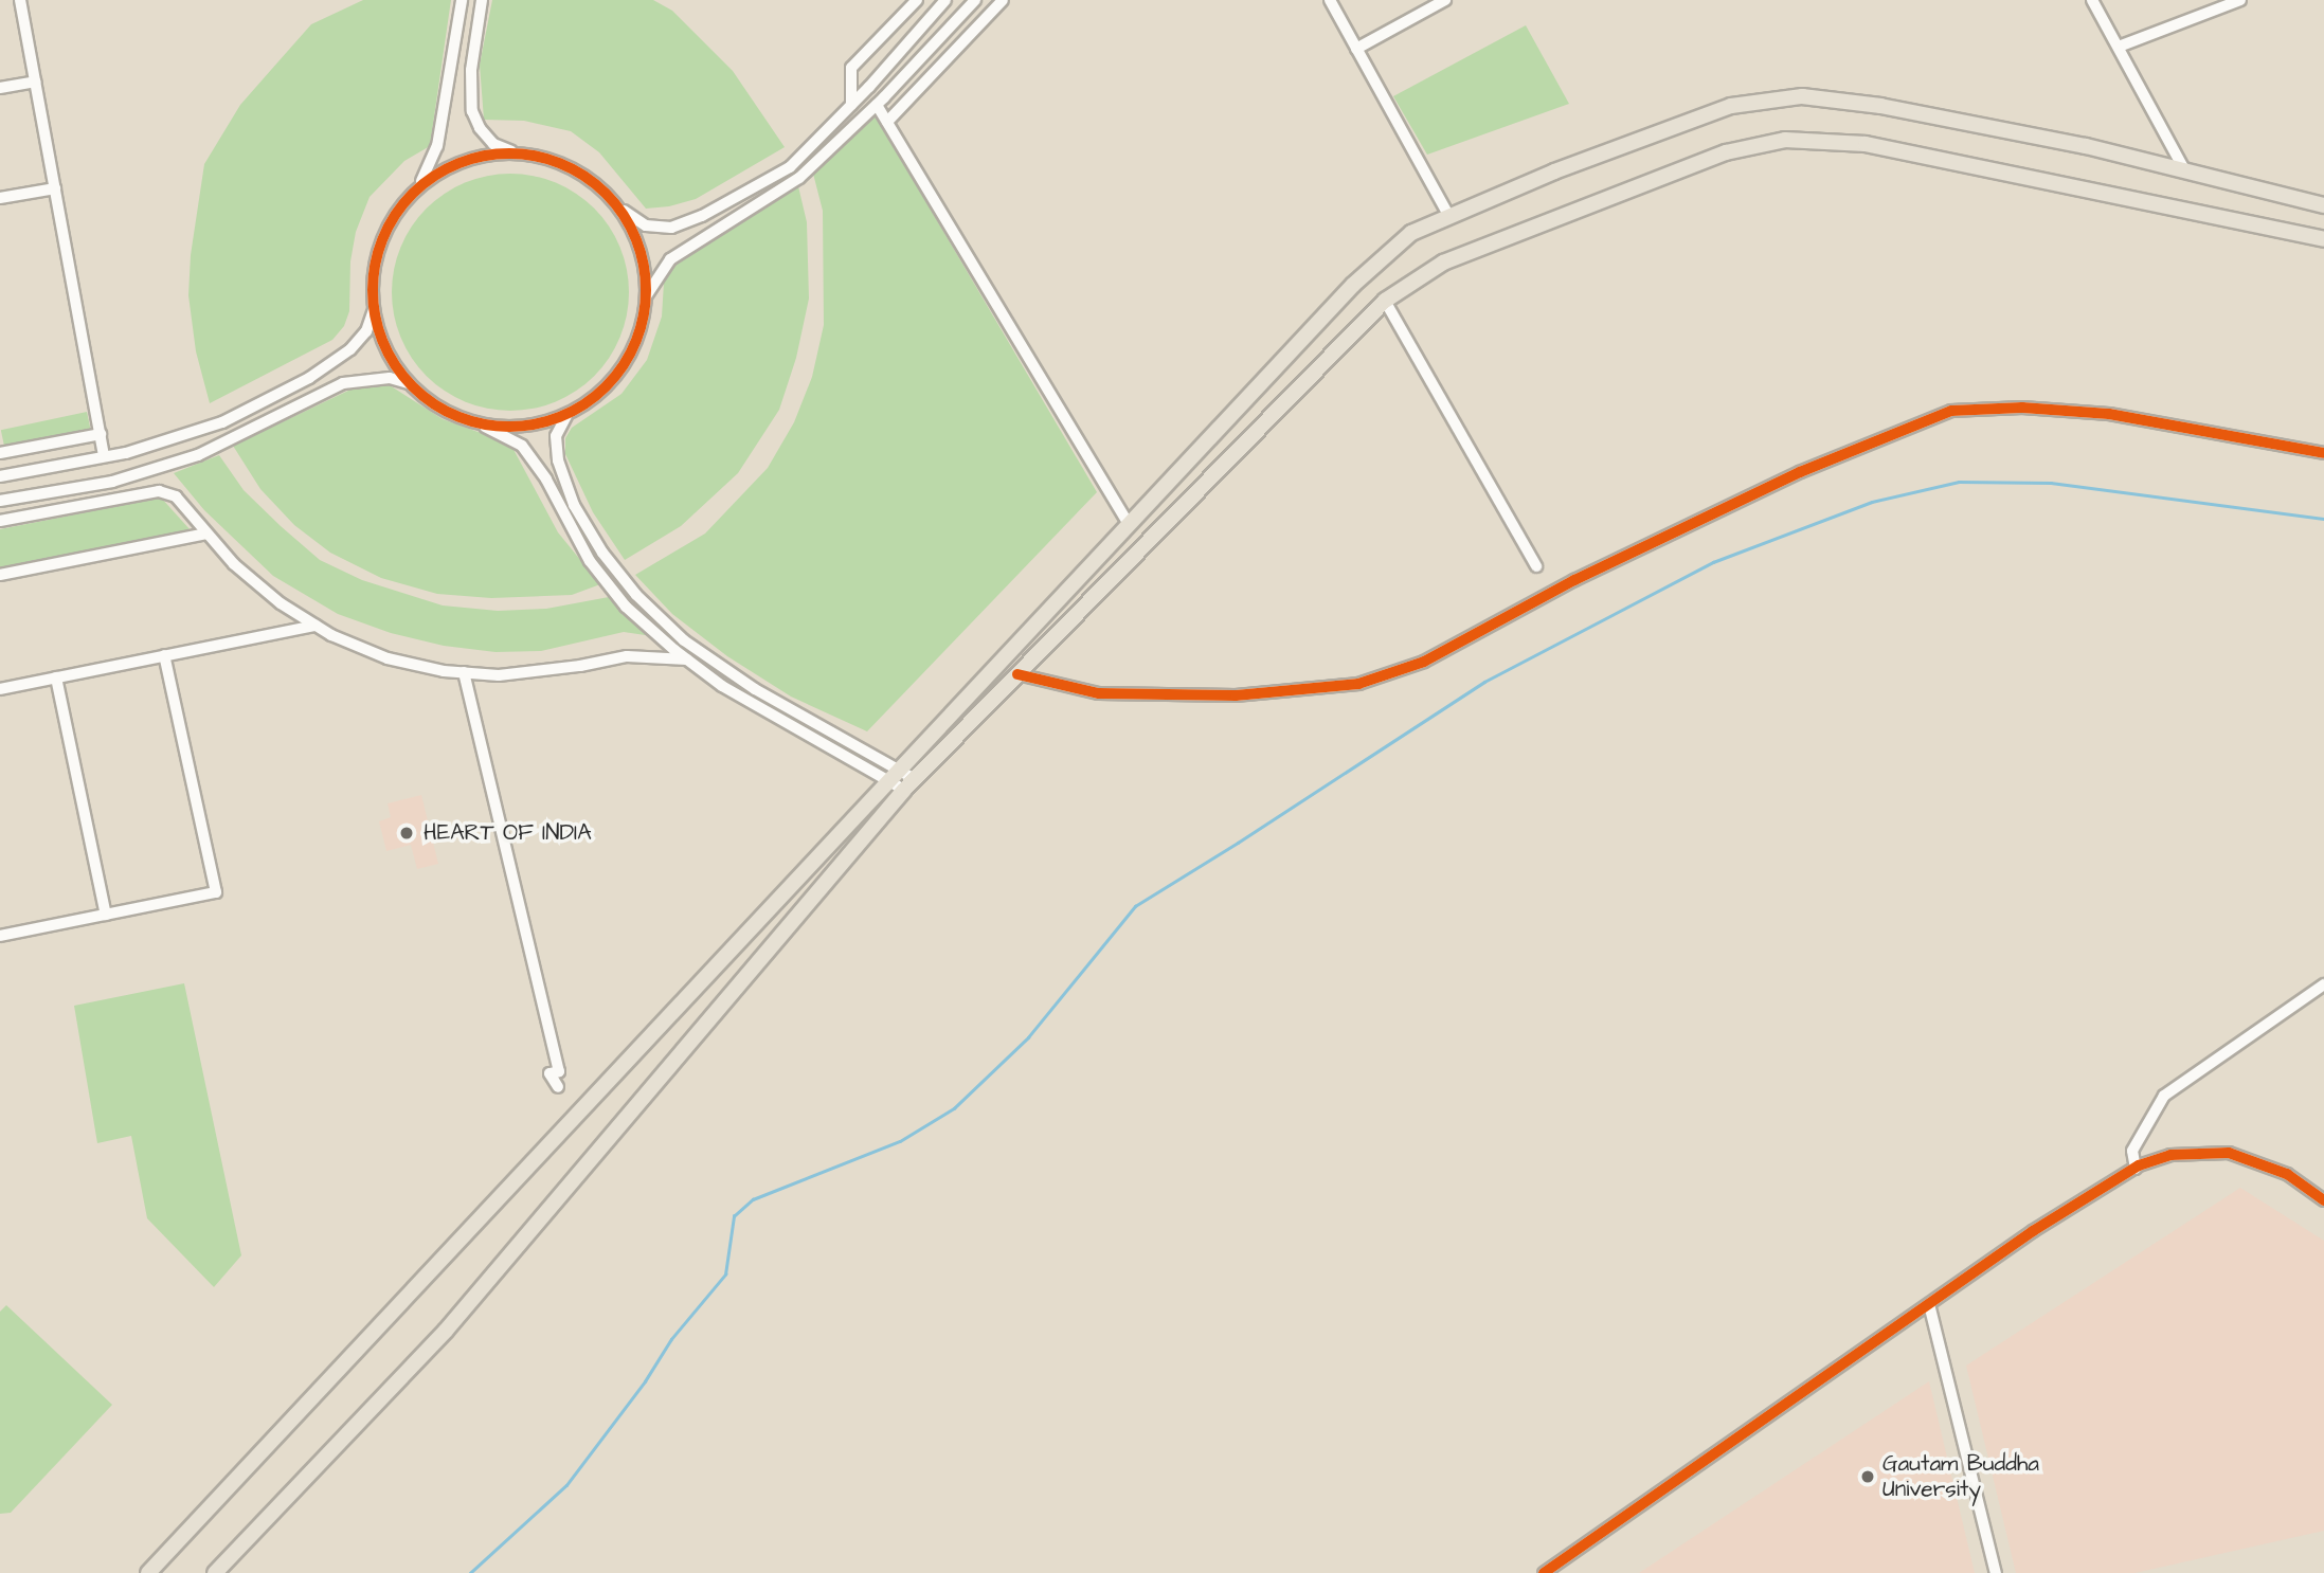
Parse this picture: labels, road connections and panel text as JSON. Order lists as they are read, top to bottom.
{
  "places": ["HEART OF INDIA", "Gautam Buddha University"]
}
